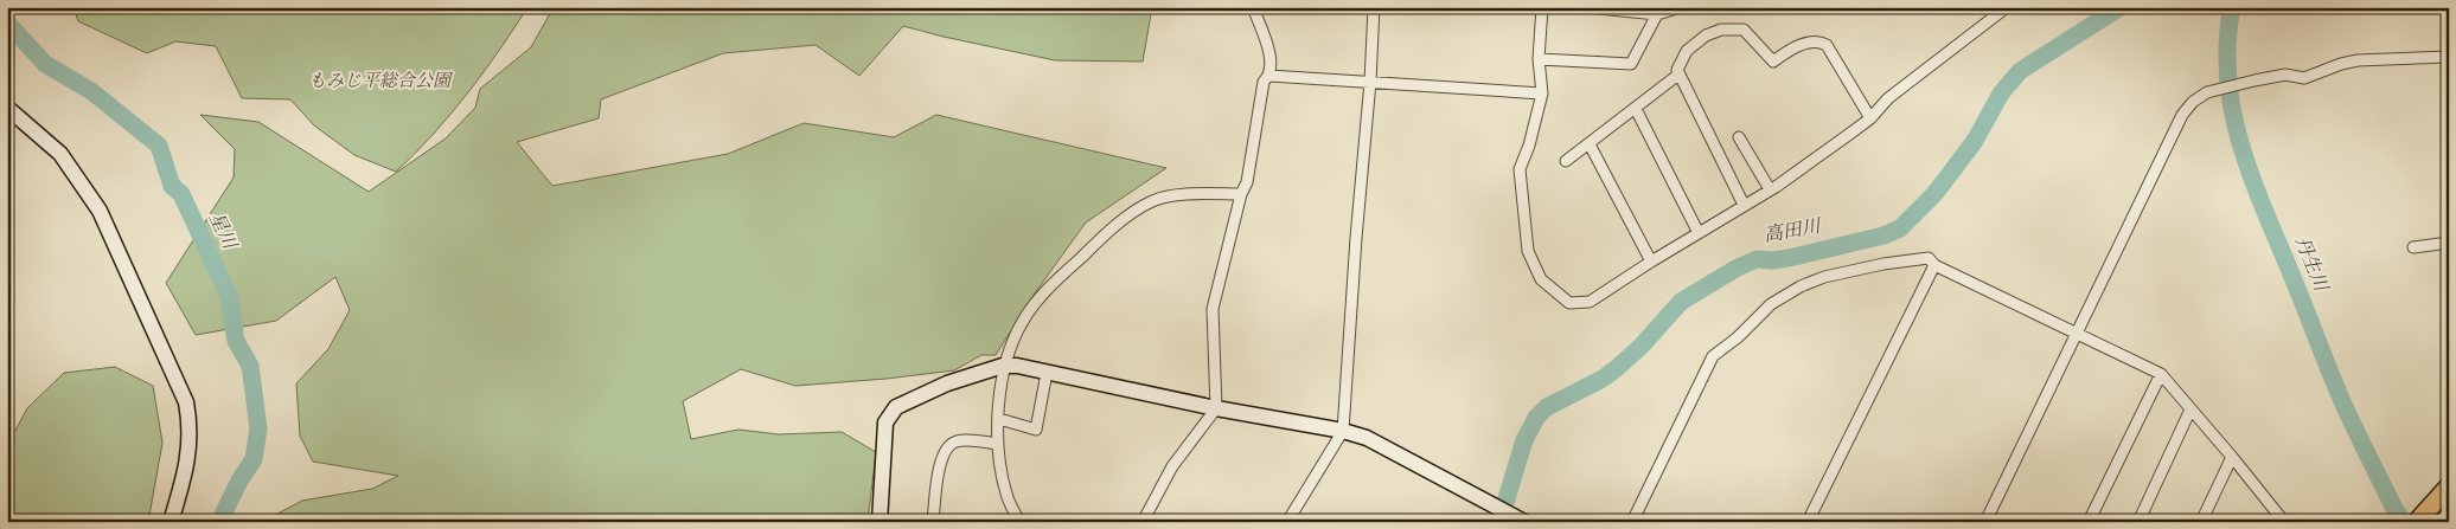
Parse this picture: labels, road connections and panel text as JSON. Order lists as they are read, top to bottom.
{
  "water": ["星川", "高田川", "丹生川"],
  "parks": ["もみじ平総合公園"]
}
